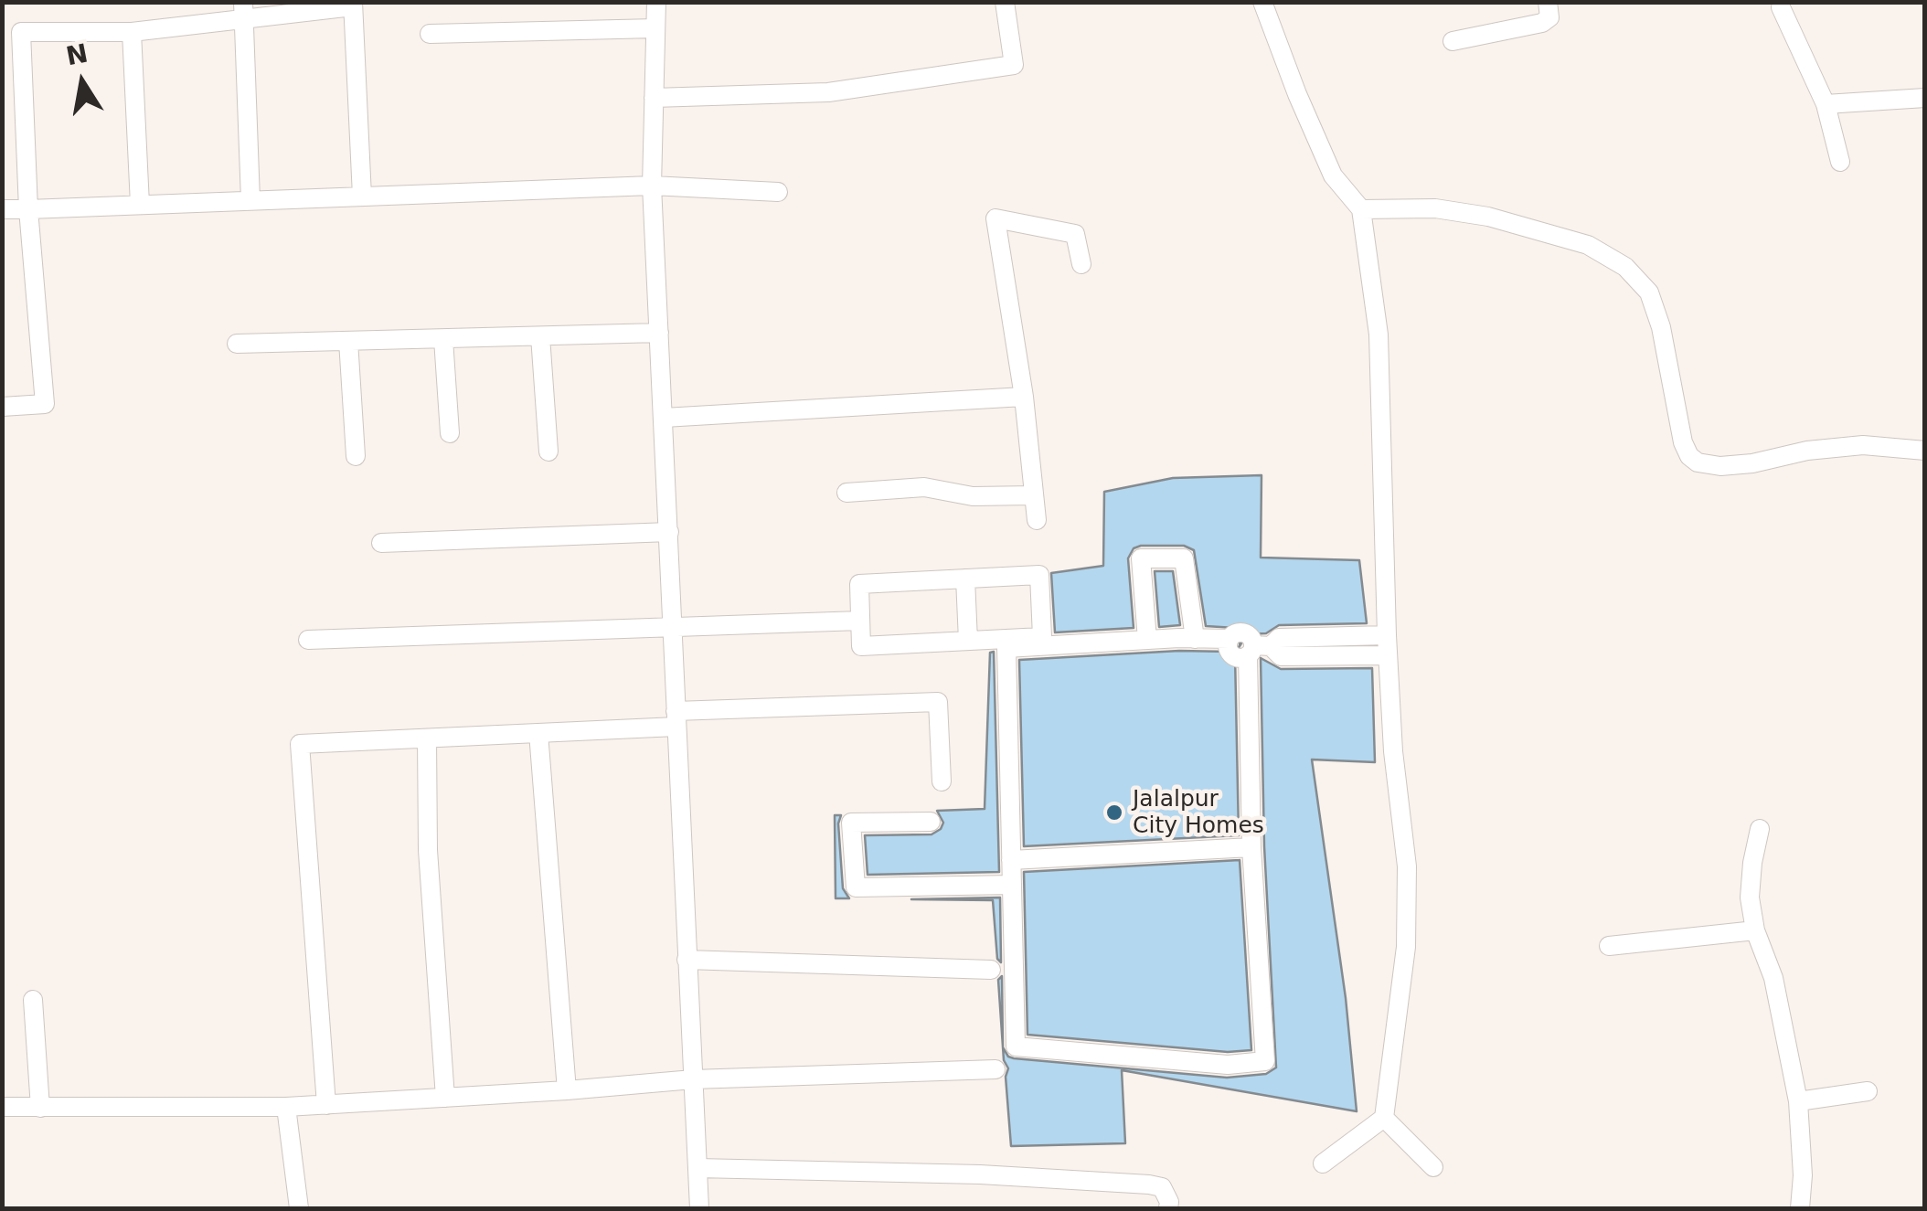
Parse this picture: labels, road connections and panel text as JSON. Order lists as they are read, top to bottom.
{
  "places": ["Jalalpur City Homes"],
  "north": "top"
}
